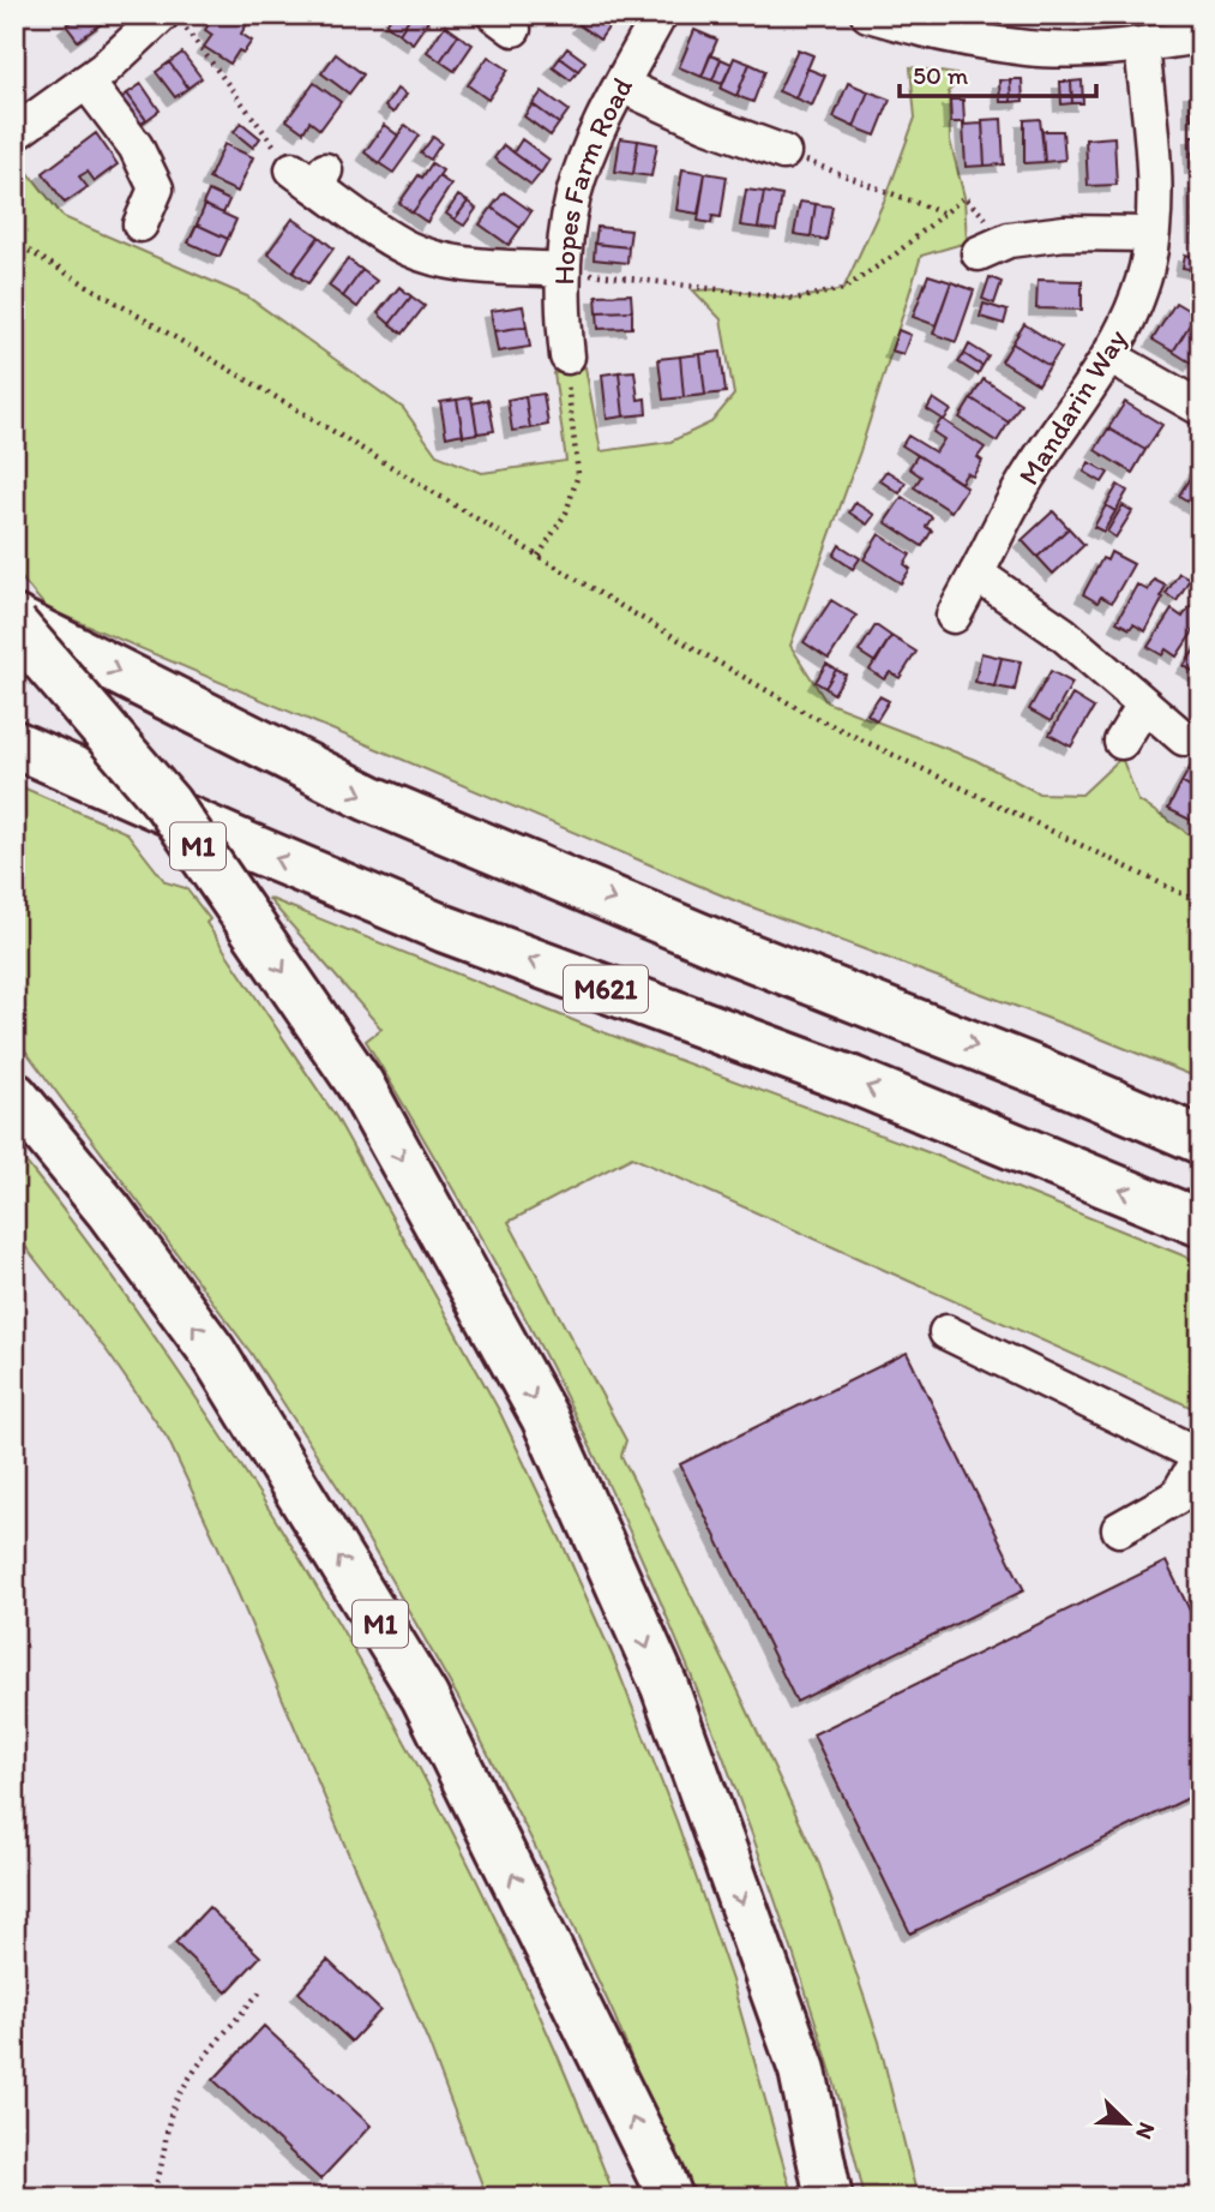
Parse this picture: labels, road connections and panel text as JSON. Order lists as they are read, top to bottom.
{
  "streets": {
    "highway": ["M1", "M621"],
    "street": ["Hopes Farm Road", "Mandarin Way"]
  },
  "scale_bar": "50 m",
  "north": "bottom right"
}
